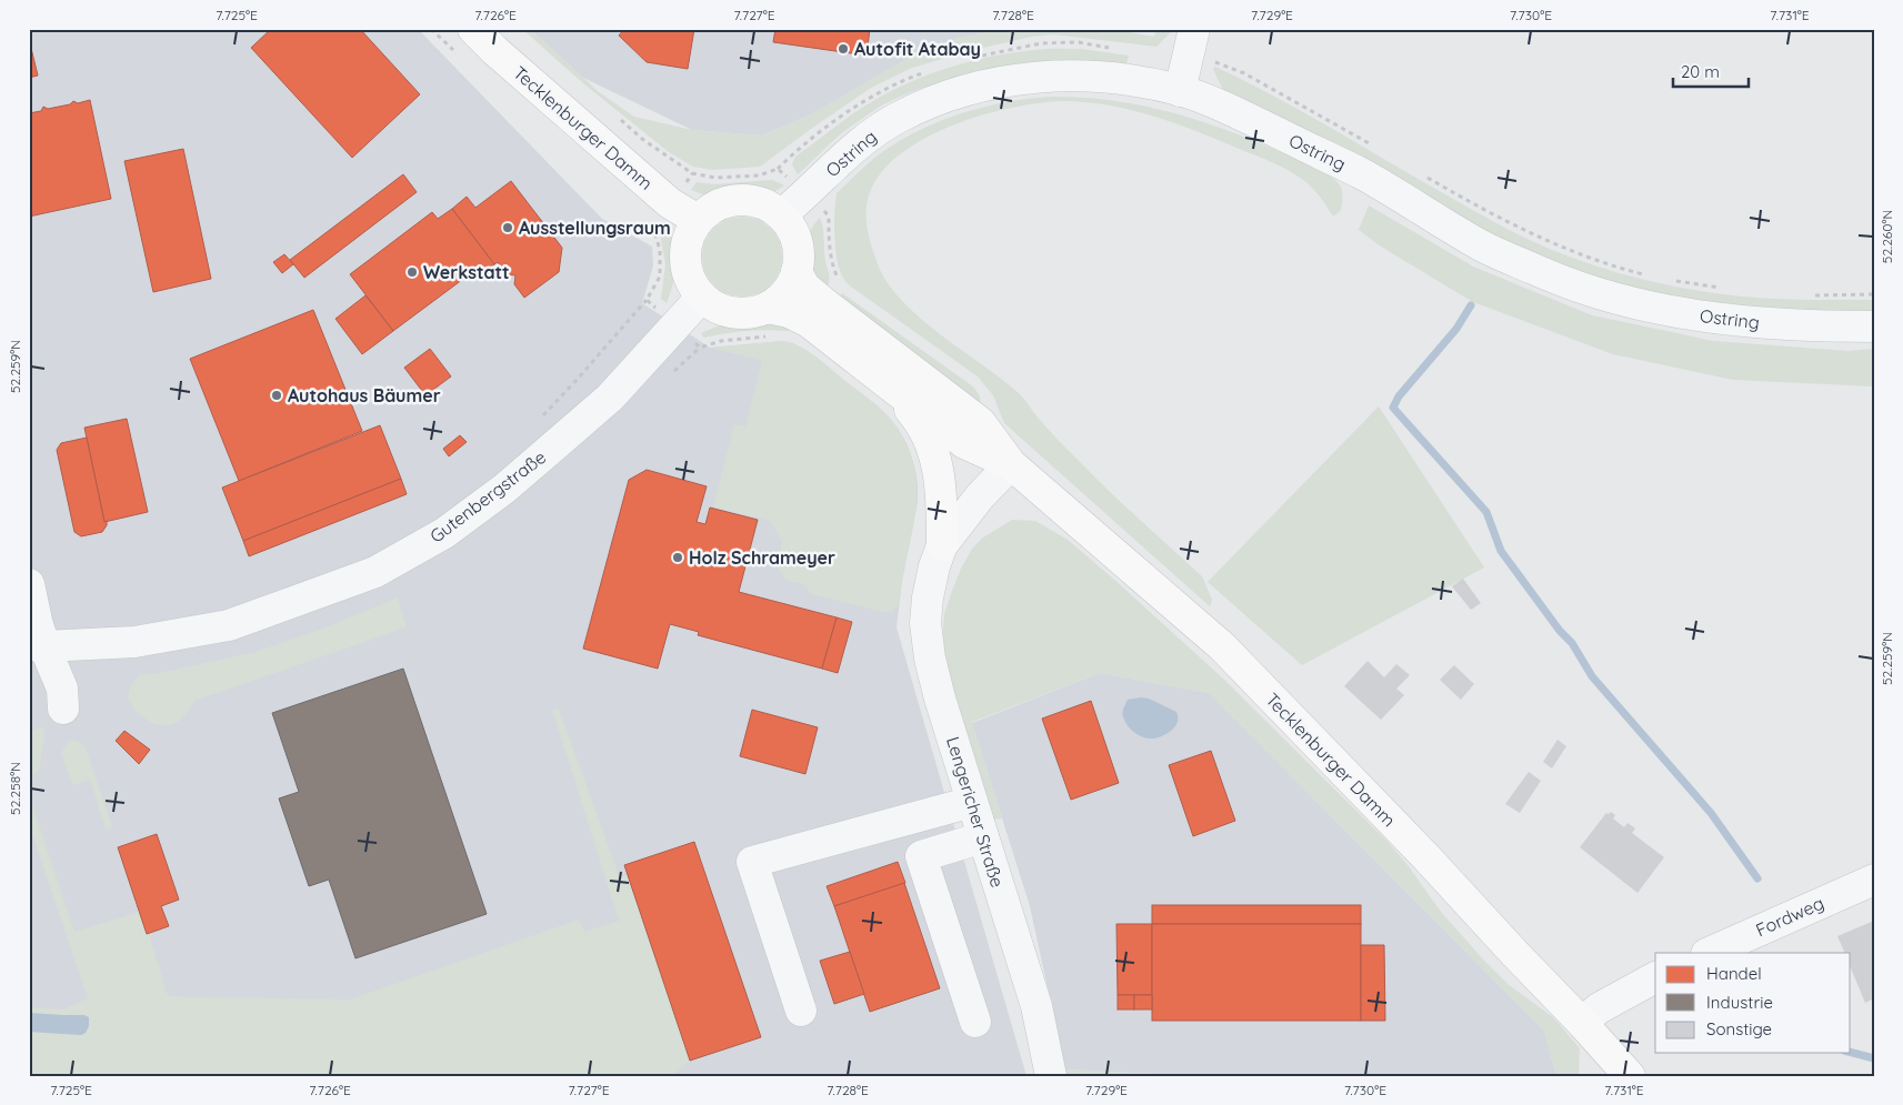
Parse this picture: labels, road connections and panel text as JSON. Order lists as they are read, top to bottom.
{
  "streets": {
    "main road": ["Tecklenburger Damm", "Lengericher Straße"],
    "street": ["Ostring", "Gutenbergstraße", "Fordweg"]
  },
  "crossings": [
    ["Tecklenburger Damm", "Ostring"],
    ["Tecklenburger Damm", "Gutenbergstraße"],
    ["Tecklenburger Damm", "Lengericher Straße"],
    ["Ostring", "Gutenbergstraße"]
  ],
  "places": [
    "Autofit Atabay",
    "Ausstellungsraum",
    "Werkstatt",
    "Autohaus Bäumer",
    "Holz Schrameyer"
  ],
  "legend": ["Handel", "Industrie", "Sonstige"],
  "scale_bar": "20 m",
  "coordinates": [
    "7.725°E",
    "7.726°E",
    "7.727°E",
    "7.728°E",
    "7.729°E",
    "7.730°E",
    "7.731°E",
    "52.260°N",
    "52.259°N",
    "52.258°N"
  ]
}
